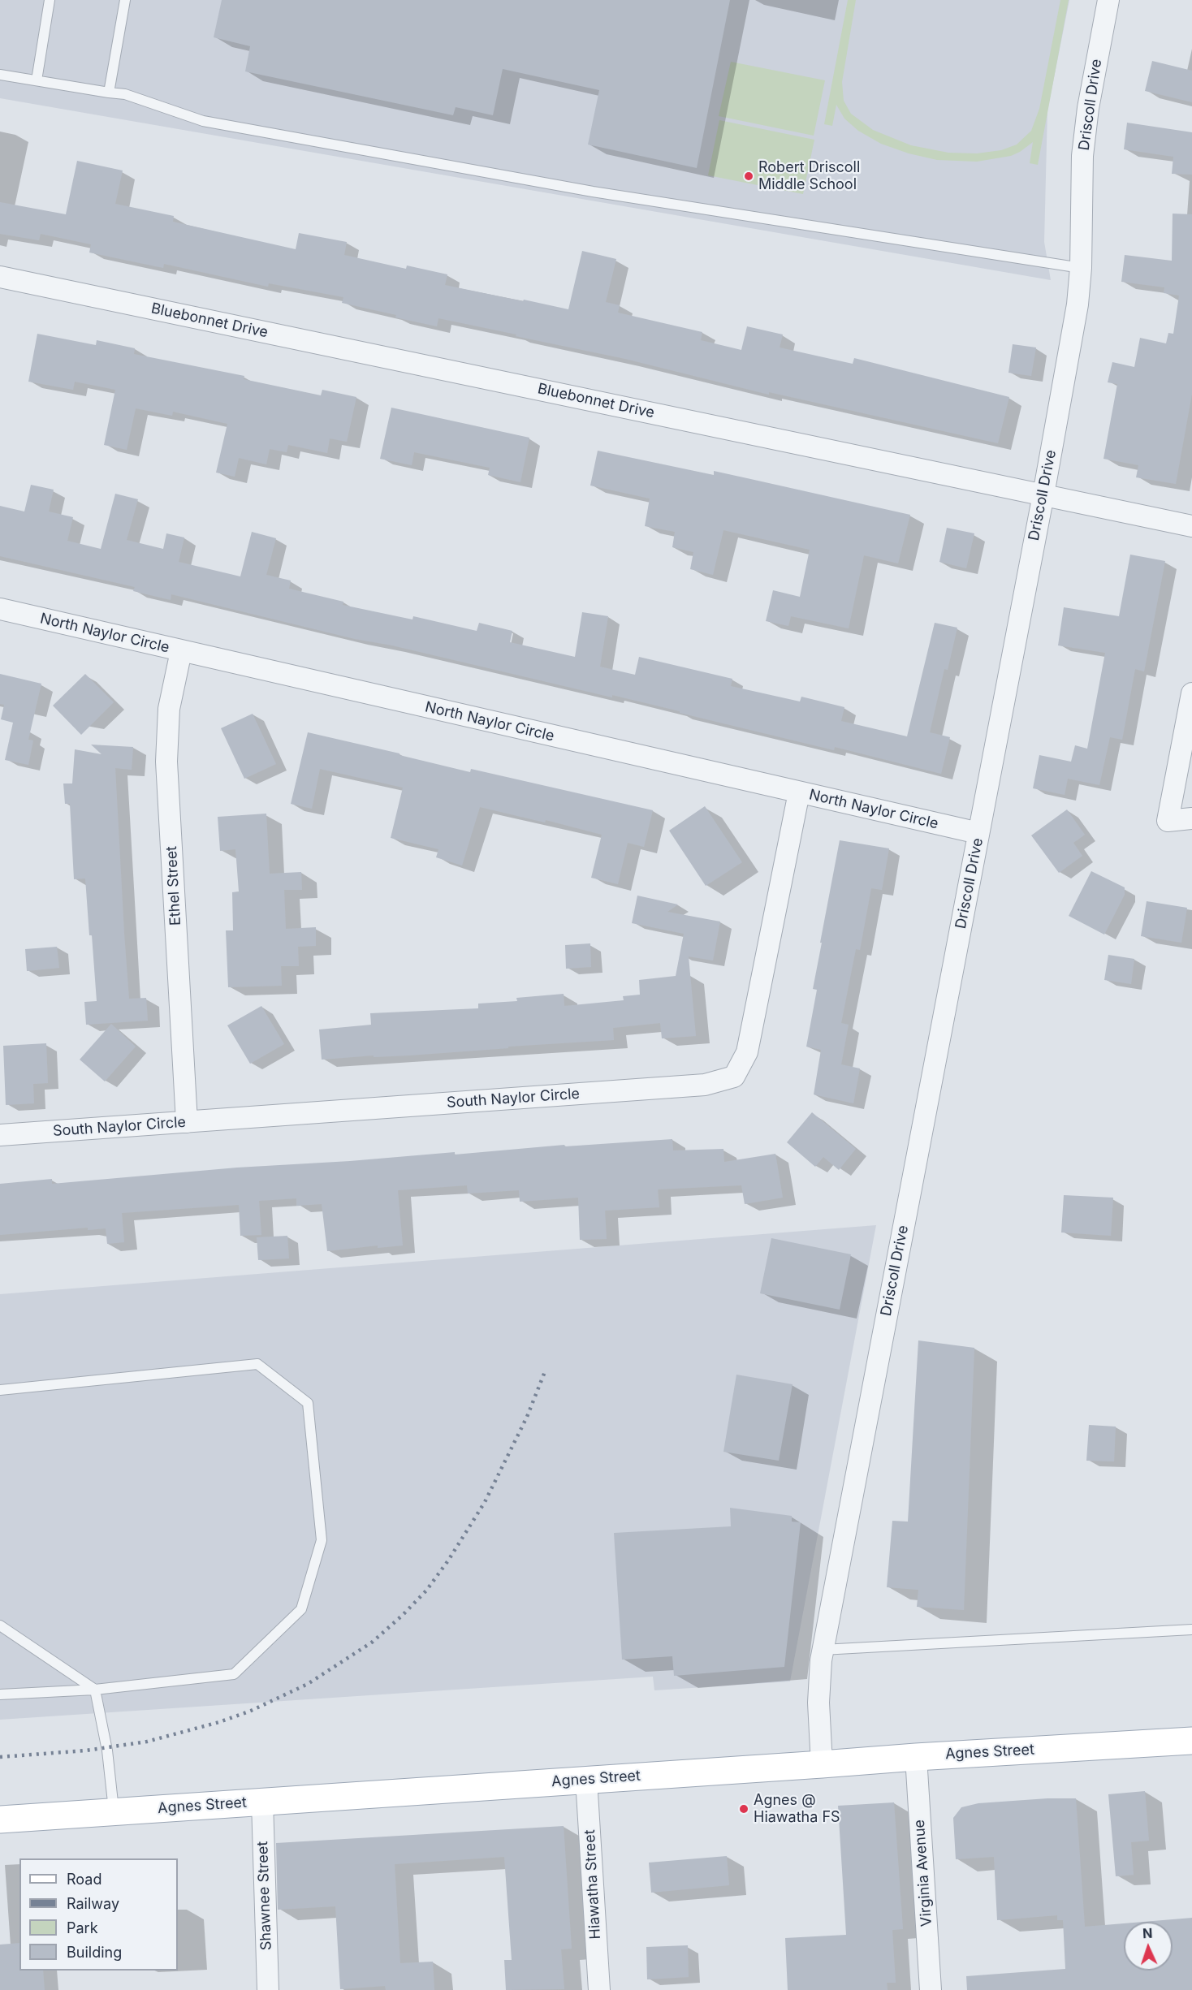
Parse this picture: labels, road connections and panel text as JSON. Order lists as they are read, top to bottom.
{
  "streets": {
    "main road": ["Agnes Street"],
    "street": [
      "Driscoll Drive",
      "Bluebonnet Drive",
      "North Naylor Circle",
      "Ethel Street",
      "South Naylor Circle",
      "Virginia Avenue",
      "Hiawatha Street",
      "Shawnee Street"
    ]
  },
  "crossings": [
    ["Driscoll Drive", "Bluebonnet Drive"],
    ["Driscoll Drive", "North Naylor Circle"],
    ["Driscoll Drive", "Agnes Street"],
    ["North Naylor Circle", "Ethel Street"],
    ["North Naylor Circle", "South Naylor Circle"],
    ["Ethel Street", "South Naylor Circle"],
    ["Agnes Street", "Virginia Avenue"],
    ["Agnes Street", "Hiawatha Street"],
    ["Agnes Street", "Shawnee Street"]
  ],
  "places": ["Robert Driscoll Middle School", "Agnes @ Hiawatha FS"],
  "legend": [
    "Road",
    "Railway",
    "Park",
    "Building"
  ],
  "north": "top"
}
